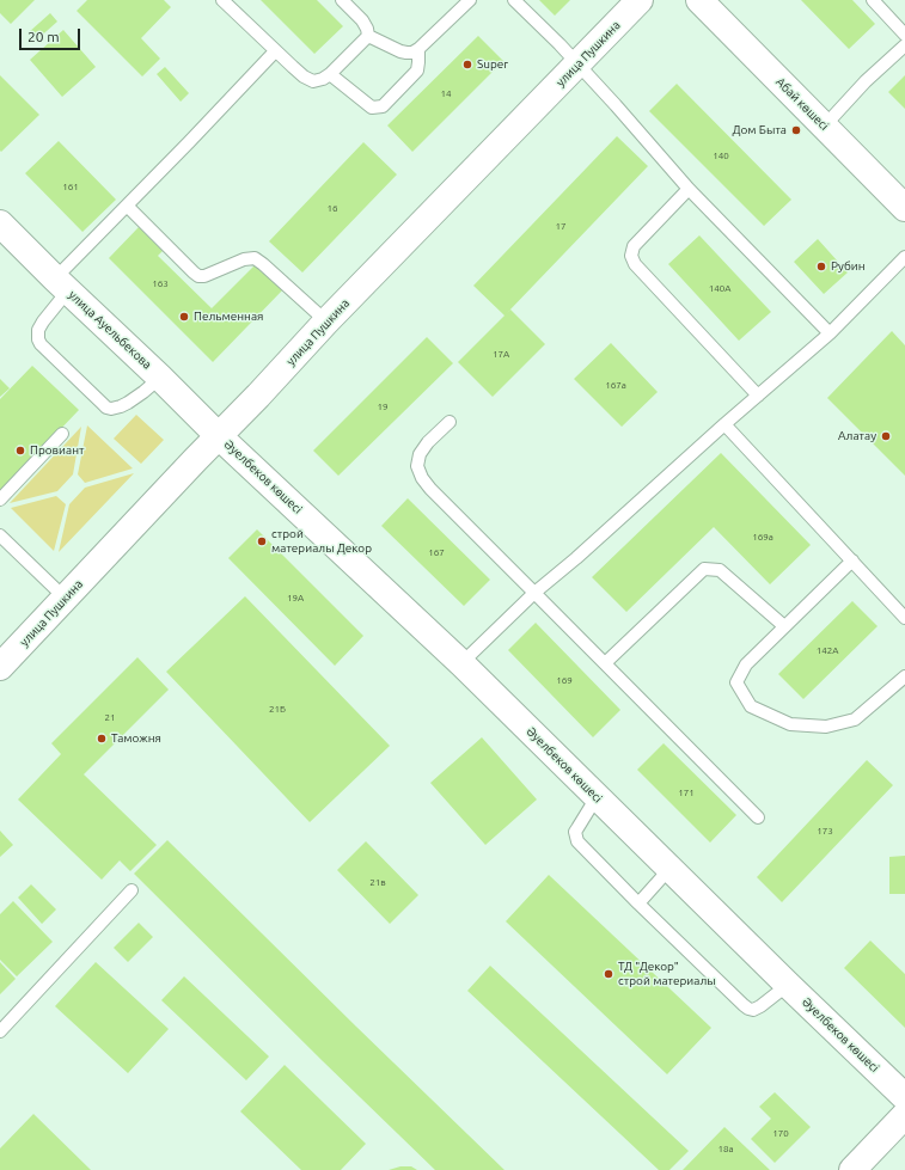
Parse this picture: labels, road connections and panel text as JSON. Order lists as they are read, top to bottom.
{
  "streets": {
    "street": [
      "улица Пушкина",
      "Абай көшесі",
      "улица Ауельбекова",
      "Әуелбеков көшесі"
    ]
  },
  "crossings": [
    ["улица Пушкина", "улица Ауельбекова"],
    ["улица Пушкина", "Әуелбеков көшесі"],
    ["улица Ауельбекова", "Әуелбеков көшесі"]
  ],
  "places": [
    "Super",
    "Дом Быта",
    "Рубин",
    "Пельменная",
    "Алатау",
    "Провиант",
    "строй материалы Декор",
    "Таможня",
    "ТД \"Декор\" строй материалы"
  ],
  "house_numbers": [
    "14",
    "140",
    "161",
    "16",
    "17",
    "163",
    "140А",
    "17А",
    "167а",
    "19",
    "169а",
    "167",
    "19А",
    "142А",
    "169",
    "21Б",
    "21",
    "171",
    "173",
    "21в",
    "170",
    "18а"
  ],
  "scale_bar": "20 m"
}
